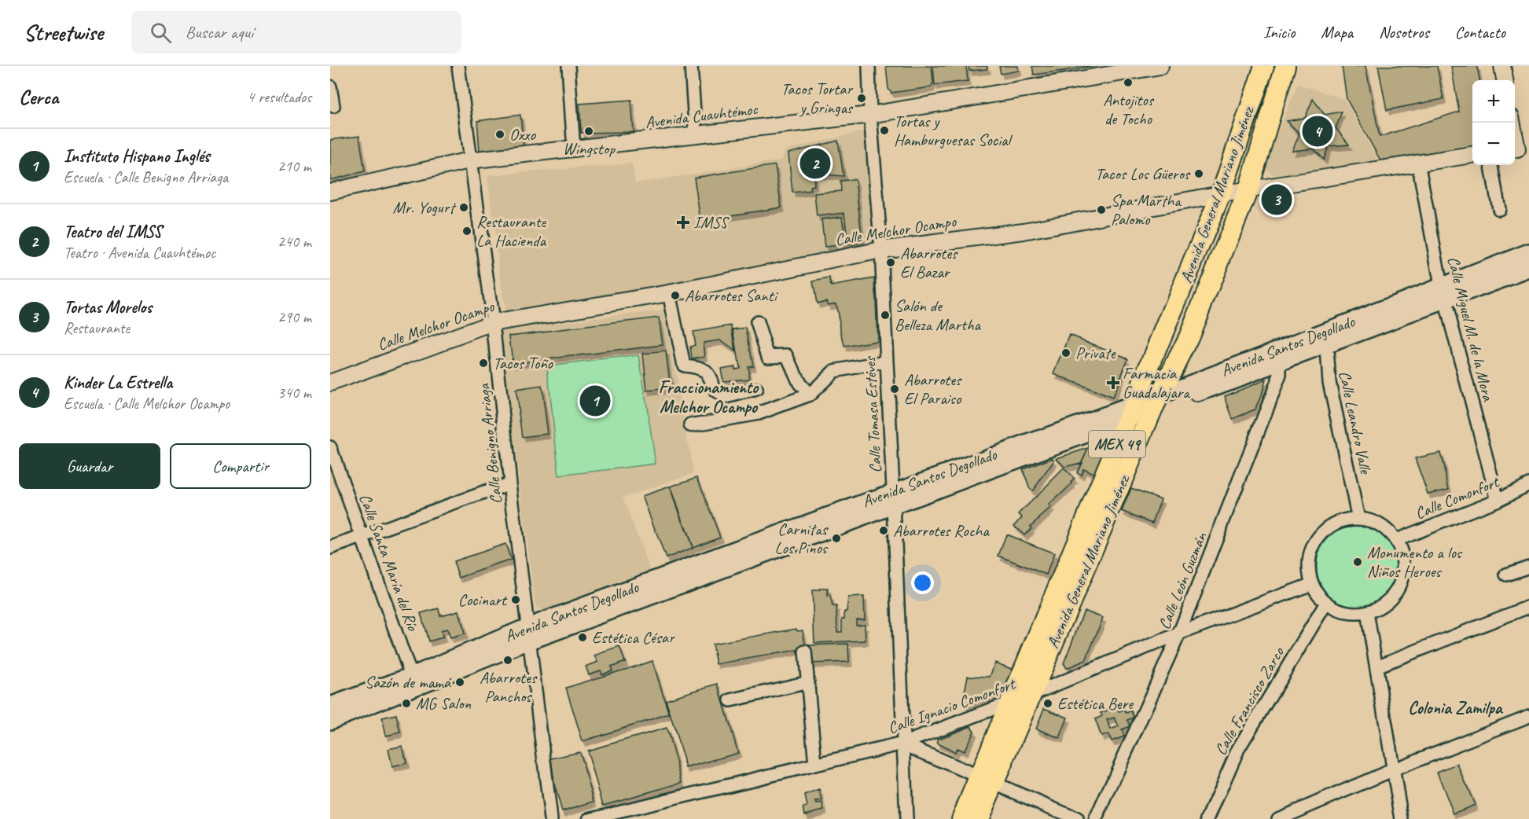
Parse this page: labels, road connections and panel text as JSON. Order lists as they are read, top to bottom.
{
  "streets": {
    "main road": ["Avenida General Mariano Jiménez", "Avenida Santos Degollado", "MEX 49"],
    "street": [
      "Avenida Cuauhtémoc",
      "Calle Melchor Ocampo",
      "Calle Miguel M. de la Mora",
      "Calle Tomasa Estéves",
      "Calle Leandro Valle",
      "Calle Benigno Arriaga",
      "Calle Comonfort",
      "Calle Santa María del Río",
      "Calle León Guzmán",
      "Calle Francisco Zarco",
      "Calle Ignacio Comonfort"
    ]
  },
  "crossings": [
    ["Avenida Cuauhtémoc", "Calle Tomasa Estéves"],
    ["Avenida Cuauhtémoc", "Calle Benigno Arriaga"],
    ["Avenida General Mariano Jiménez", "Calle Melchor Ocampo"],
    ["Avenida General Mariano Jiménez", "Avenida Santos Degollado"],
    ["Avenida General Mariano Jiménez", "Calle Ignacio Comonfort"],
    ["Calle Melchor Ocampo", "Calle Miguel M. de la Mora"],
    ["Calle Melchor Ocampo", "Calle Tomasa Estéves"],
    ["Calle Melchor Ocampo", "Calle Benigno Arriaga"],
    ["Calle Miguel M. de la Mora", "Avenida Santos Degollado"],
    ["Calle Miguel M. de la Mora", "Calle Comonfort"],
    ["Avenida Santos Degollado", "Calle Tomasa Estéves"],
    ["Avenida Santos Degollado", "Calle Leandro Valle"],
    ["Avenida Santos Degollado", "Calle Benigno Arriaga"],
    ["Avenida Santos Degollado", "Calle Santa María del Río"],
    ["Avenida Santos Degollado", "Calle León Guzmán"],
    ["Calle Tomasa Estéves", "Calle Ignacio Comonfort"],
    ["Calle Leandro Valle", "Calle Comonfort"],
    ["Calle Leandro Valle", "Calle Francisco Zarco"],
    ["Calle Leandro Valle", "Calle Ignacio Comonfort"],
    ["Calle Comonfort", "Calle Francisco Zarco"],
    ["Calle Comonfort", "Calle Ignacio Comonfort"],
    ["Calle León Guzmán", "Calle Ignacio Comonfort"],
    ["Calle Francisco Zarco", "Calle Ignacio Comonfort"]
  ],
  "districts": ["Fraccionamiento Melchor Ocampo", "Colonia Zamilpa"],
  "places": {
    "other": [
      "Antojitos de Tocho",
      "Tacos Tortar y Gringas",
      "Tortas y Hamburguesas Social",
      "Wingstop",
      "Oxxo",
      "Tacos Los Güeros",
      "Mr. Yogurt",
      "Spa Martha Palomo",
      "Restaurante La Hacienda",
      "Abarrotes El Bazar",
      "Abarrotes Santi",
      "Salón de Belleza Martha",
      "Private",
      "Tacos Toño",
      "Abarrotes El Paraiso",
      "Abarrotes Rocha",
      "Carnitas Los Pinos",
      "Monumento a los Niños Heroes",
      "Cocinart",
      "Estética César",
      "Abarrotes Panchos",
      "Sazón de mamá",
      "MG Salon",
      "Estética Bere"
    ],
    "health": ["IMSS", "Farmacia Guadalajara"]
  },
  "page": {
    "header": "Streetwise",
    "search": "Buscar aquí",
    "nav": [
      "Inicio",
      "Mapa",
      "Nosotros",
      "Contacto"
    ],
    "heading": ["Cerca", "4 resultados"],
    "map_buttons": ["+", "−"],
    "pins": [
      "4",
      "2",
      "3",
      "1"
    ],
    "list": [
      {
        "mark": "1",
        "name": "Instituto Hispano Inglés",
        "note": "Escuela · Calle Benigno Arriaga",
        "value": "210 m"
      },
      {
        "mark": "2",
        "name": "Teatro del IMSS",
        "note": "Teatro · Avenida Cuauhtémoc",
        "value": "240 m"
      },
      {
        "mark": "3",
        "name": "Tortas Morelos",
        "note": "Restaurante",
        "value": "290 m"
      },
      {
        "mark": "4",
        "name": "Kinder La Estrella",
        "note": "Escuela · Calle Melchor Ocampo",
        "value": "340 m"
      }
    ],
    "buttons": ["Guardar", "Compartir"]
  }
}
